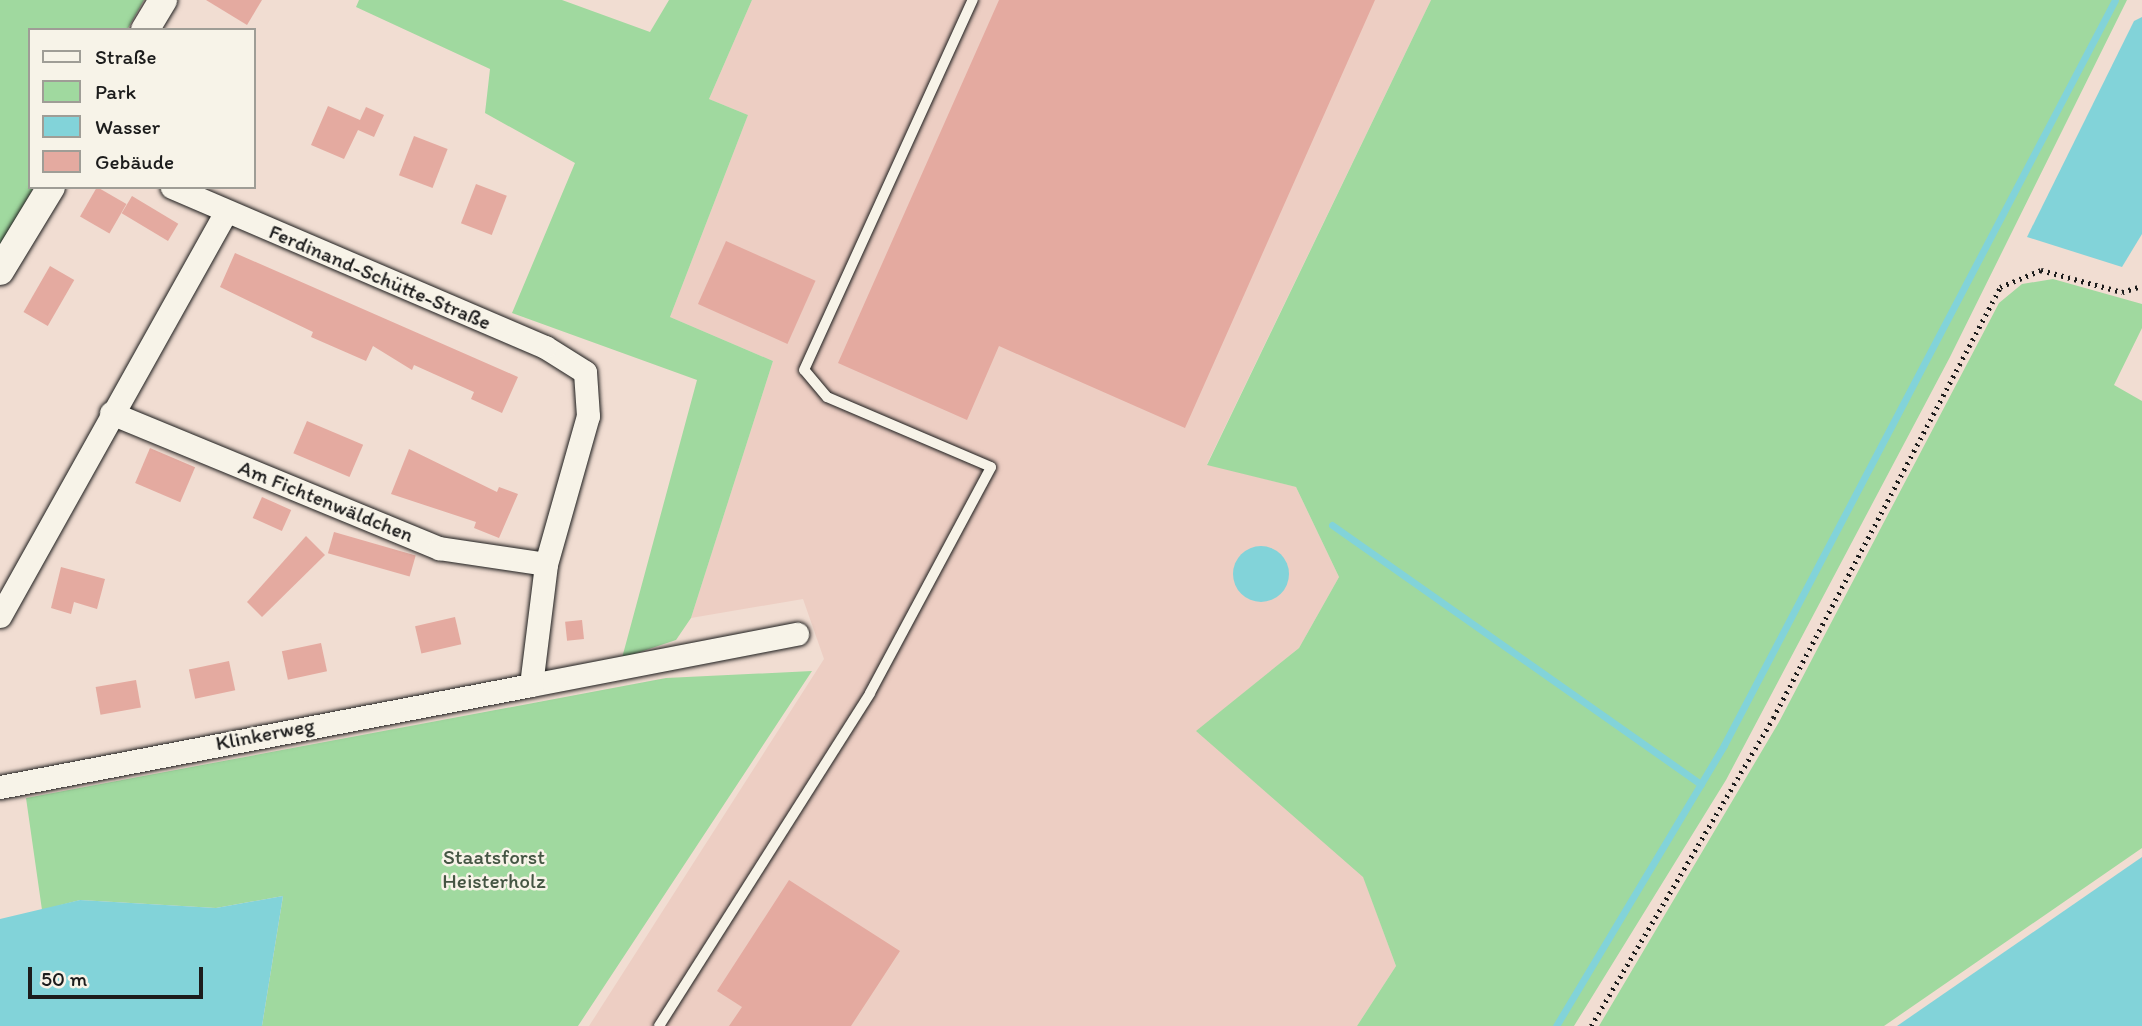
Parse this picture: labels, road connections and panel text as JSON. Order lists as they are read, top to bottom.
{
  "streets": {
    "street": ["Ferdinand-Schütte-Straße", "Am Fichtenwäldchen", "Klinkerweg"]
  },
  "crossings": [
    ["Ferdinand-Schütte-Straße", "Am Fichtenwäldchen"]
  ],
  "parks": ["Staatsforst Heisterholz"],
  "legend": [
    "Straße",
    "Park",
    "Wasser",
    "Gebäude"
  ],
  "scale_bar": "50 m"
}
